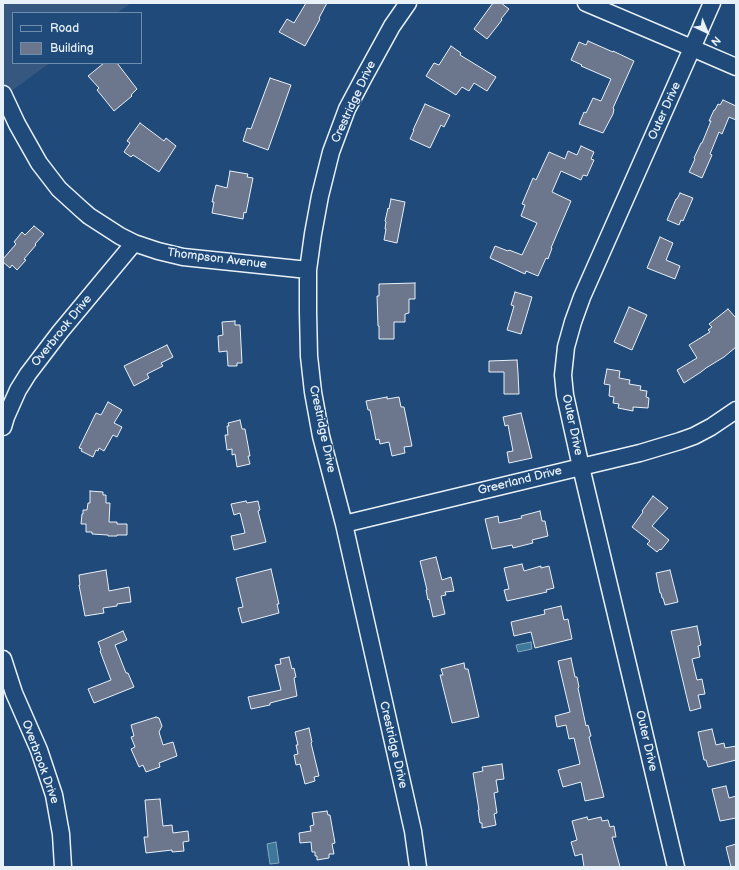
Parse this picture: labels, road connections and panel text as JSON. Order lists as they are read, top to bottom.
{
  "streets": {
    "street": [
      "Crestridge Drive",
      "Outer Drive",
      "Thompson Avenue",
      "Overbrook Drive",
      "Greerland Drive"
    ]
  },
  "crossings": [
    ["Crestridge Drive", "Thompson Avenue"],
    ["Crestridge Drive", "Greerland Drive"],
    ["Outer Drive", "Greerland Drive"],
    ["Thompson Avenue", "Overbrook Drive"]
  ],
  "legend": ["Road", "Building"],
  "north": "bottom right"
}
